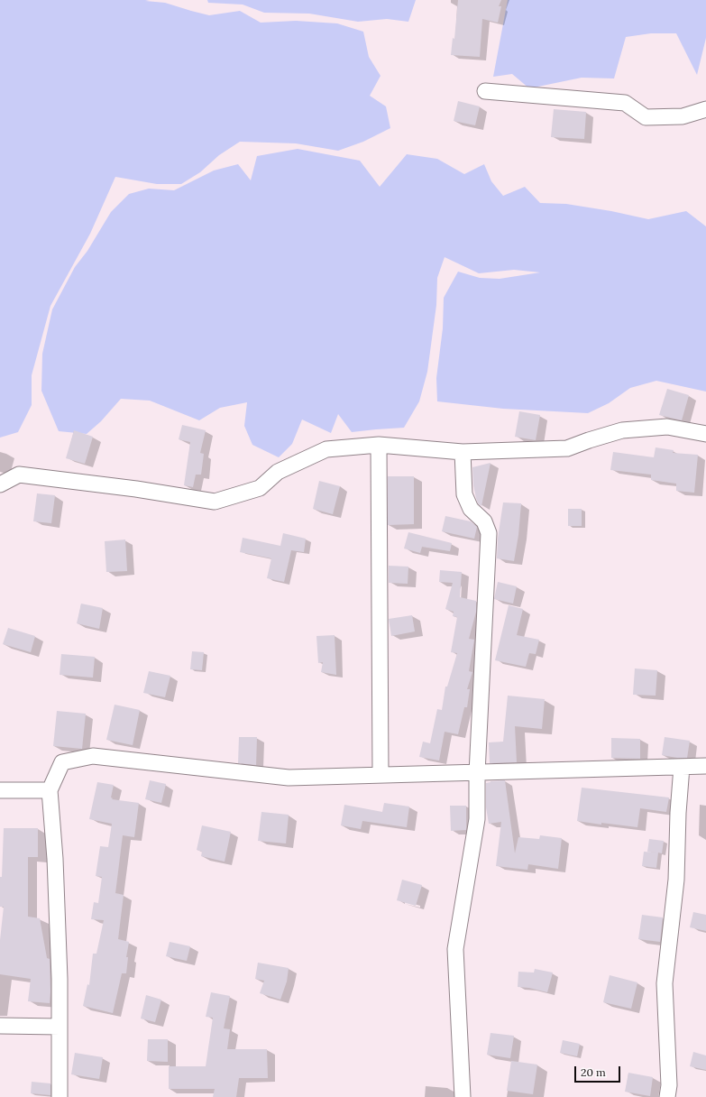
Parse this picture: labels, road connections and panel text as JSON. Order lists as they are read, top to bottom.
{
  "scale_bar": "20 m"
}
